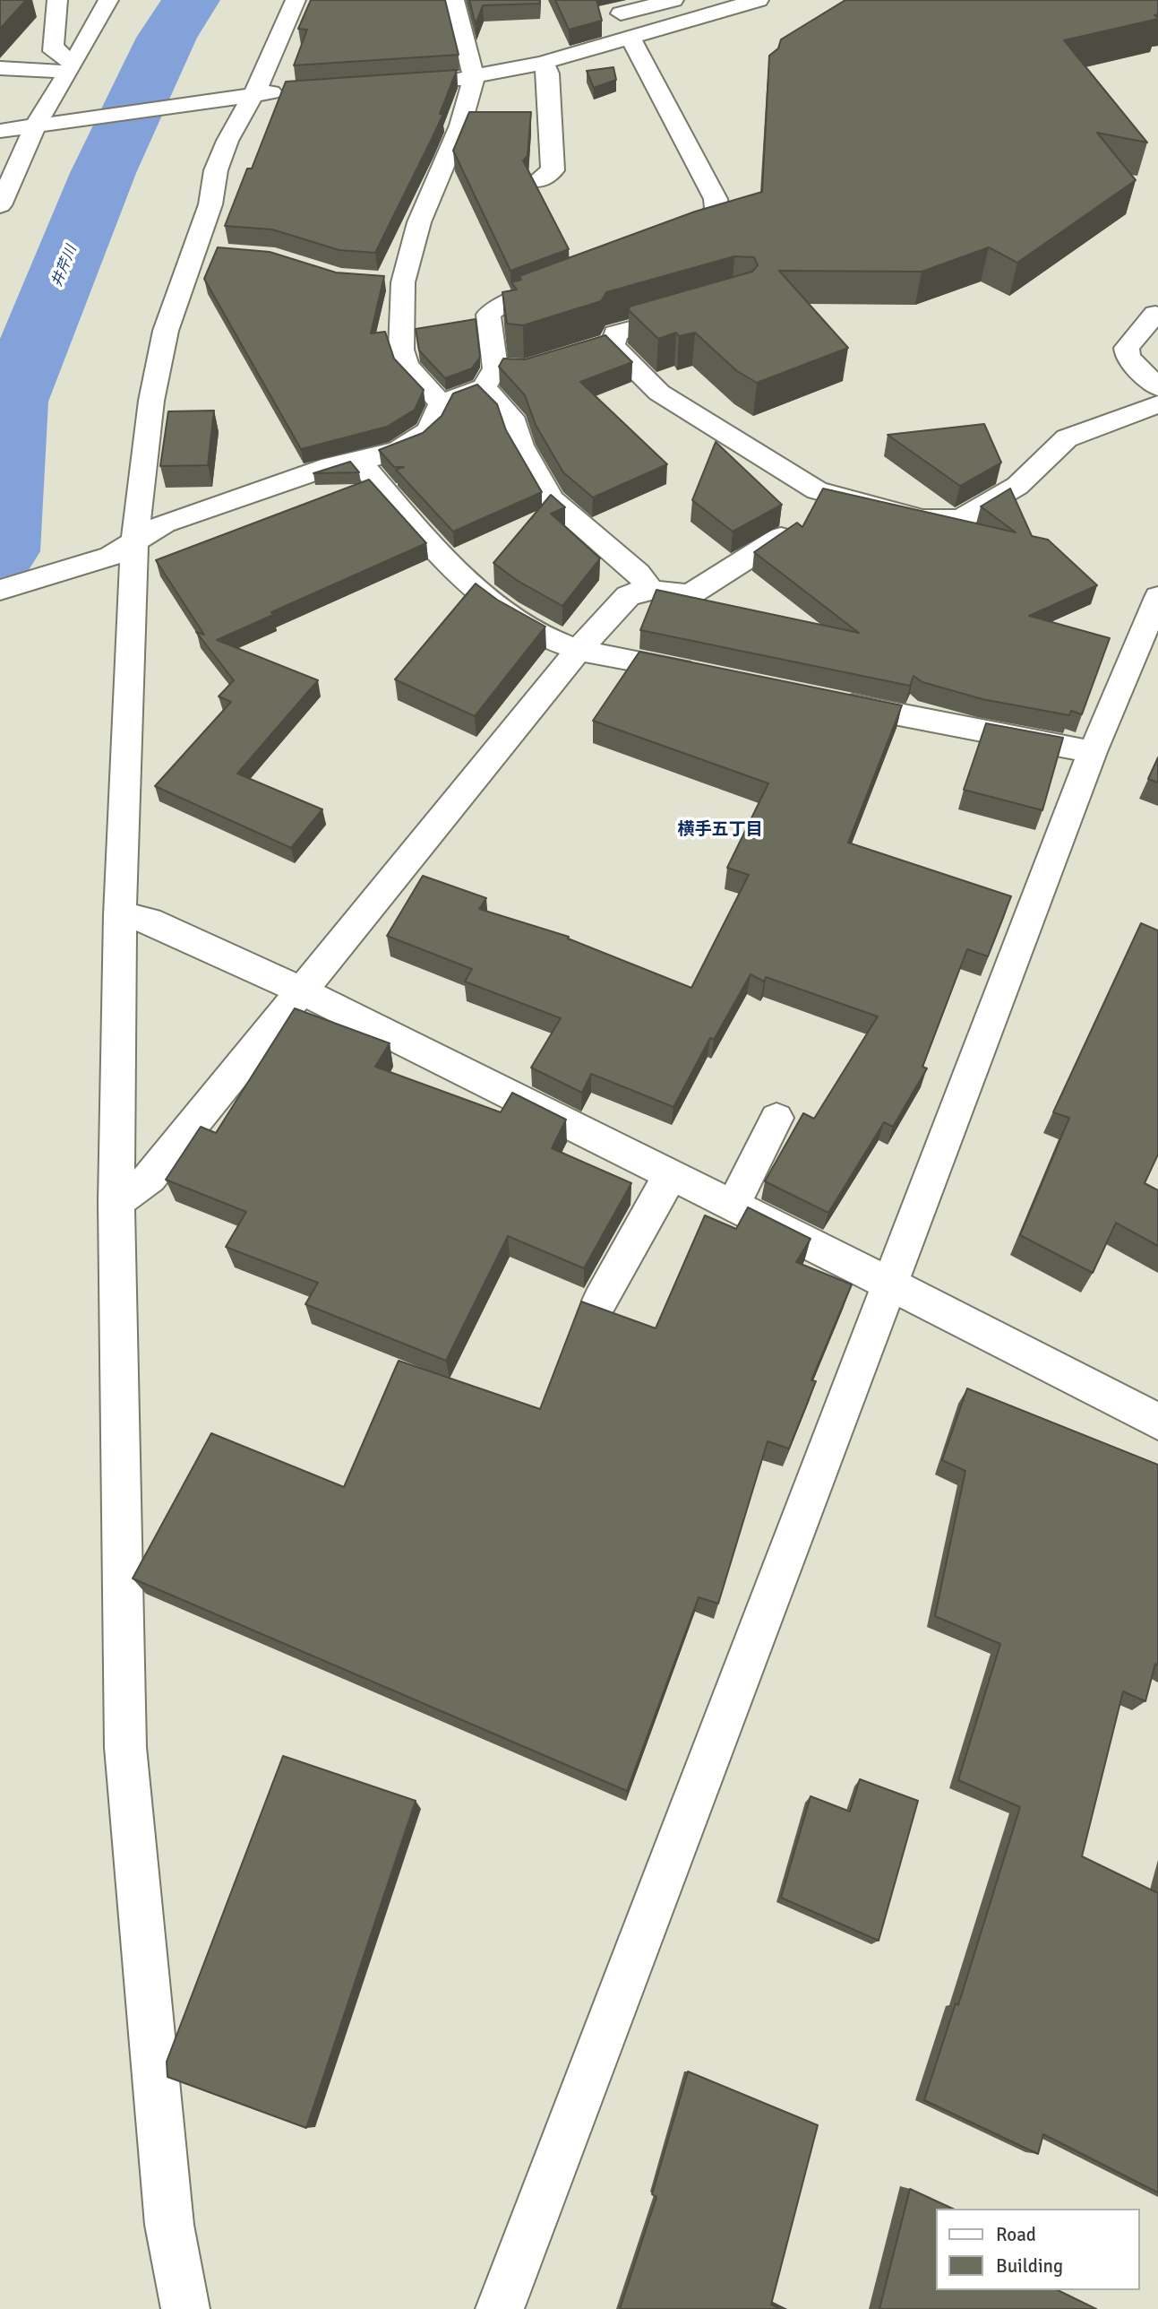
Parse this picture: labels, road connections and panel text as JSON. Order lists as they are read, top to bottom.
{
  "districts": ["横手五丁目"],
  "water": ["井芹川"],
  "legend": ["Road", "Building"]
}
